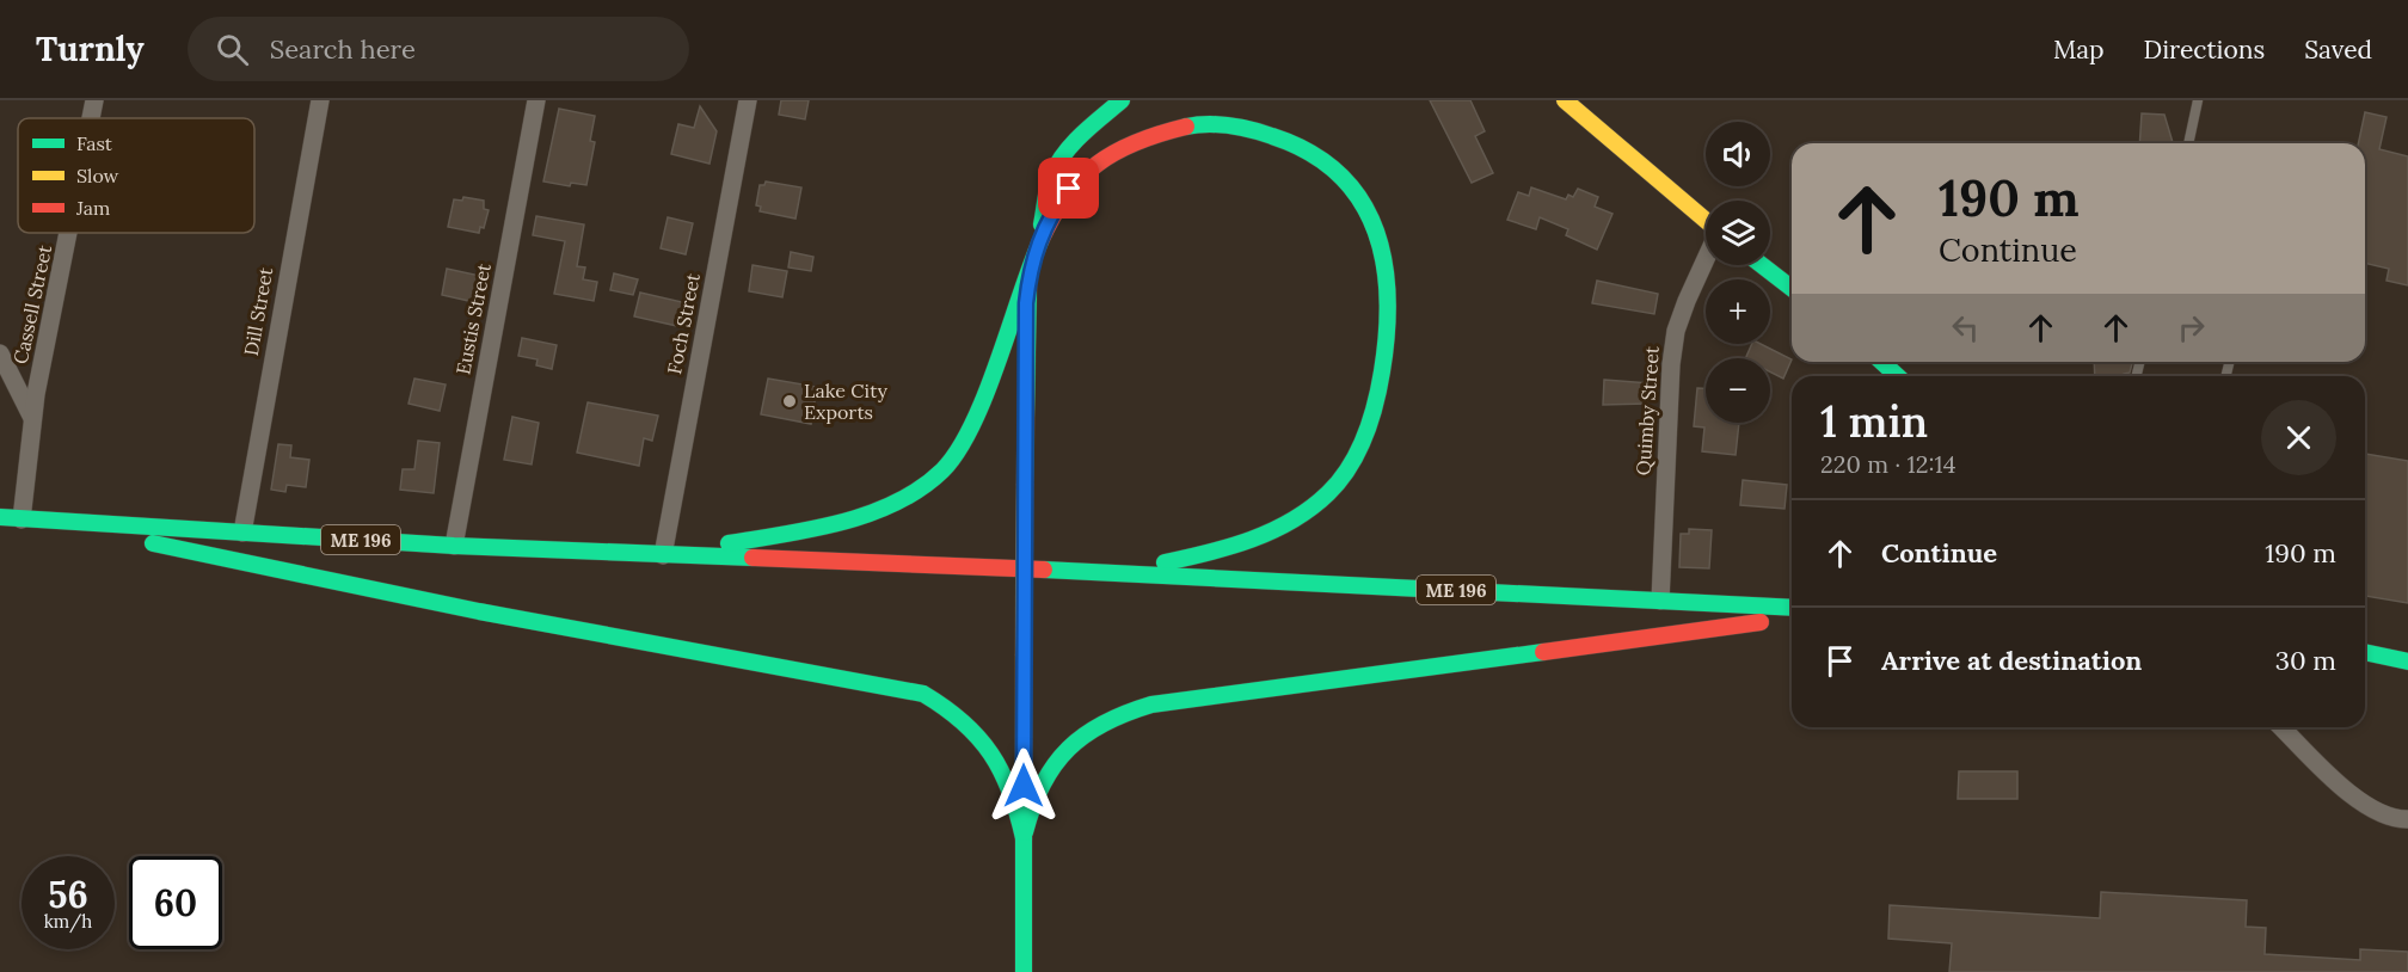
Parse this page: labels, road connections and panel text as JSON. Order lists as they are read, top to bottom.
{
  "streets": {
    "main road": ["ME 196"],
    "street": [
      "Cassell Street",
      "Dill Street",
      "Eustis Street",
      "Foch Street",
      "Quimby Street"
    ]
  },
  "crossings": [
    ["Cassell Street", "ME 196"],
    ["Dill Street", "ME 196"],
    ["Eustis Street", "ME 196"],
    ["Foch Street", "ME 196"],
    ["Quimby Street", "ME 196"]
  ],
  "places": ["Lake City Exports"],
  "legend": ["Fast", "Slow", "Jam"],
  "page": {
    "header": "Turnly",
    "search": "Search here",
    "nav": ["Map", "Directions", "Saved"],
    "map_buttons": ["+", "−"],
    "turn": ["190 m", "Continue"],
    "heading": ["1 min", "220 m · 12:14"],
    "list": [
      {
        "name": "Continue",
        "value": "190 m"
      },
      {
        "name": "Arrive at destination",
        "value": "30 m"
      }
    ],
    "speed": "56 km/h",
    "limit": "60"
  }
}
